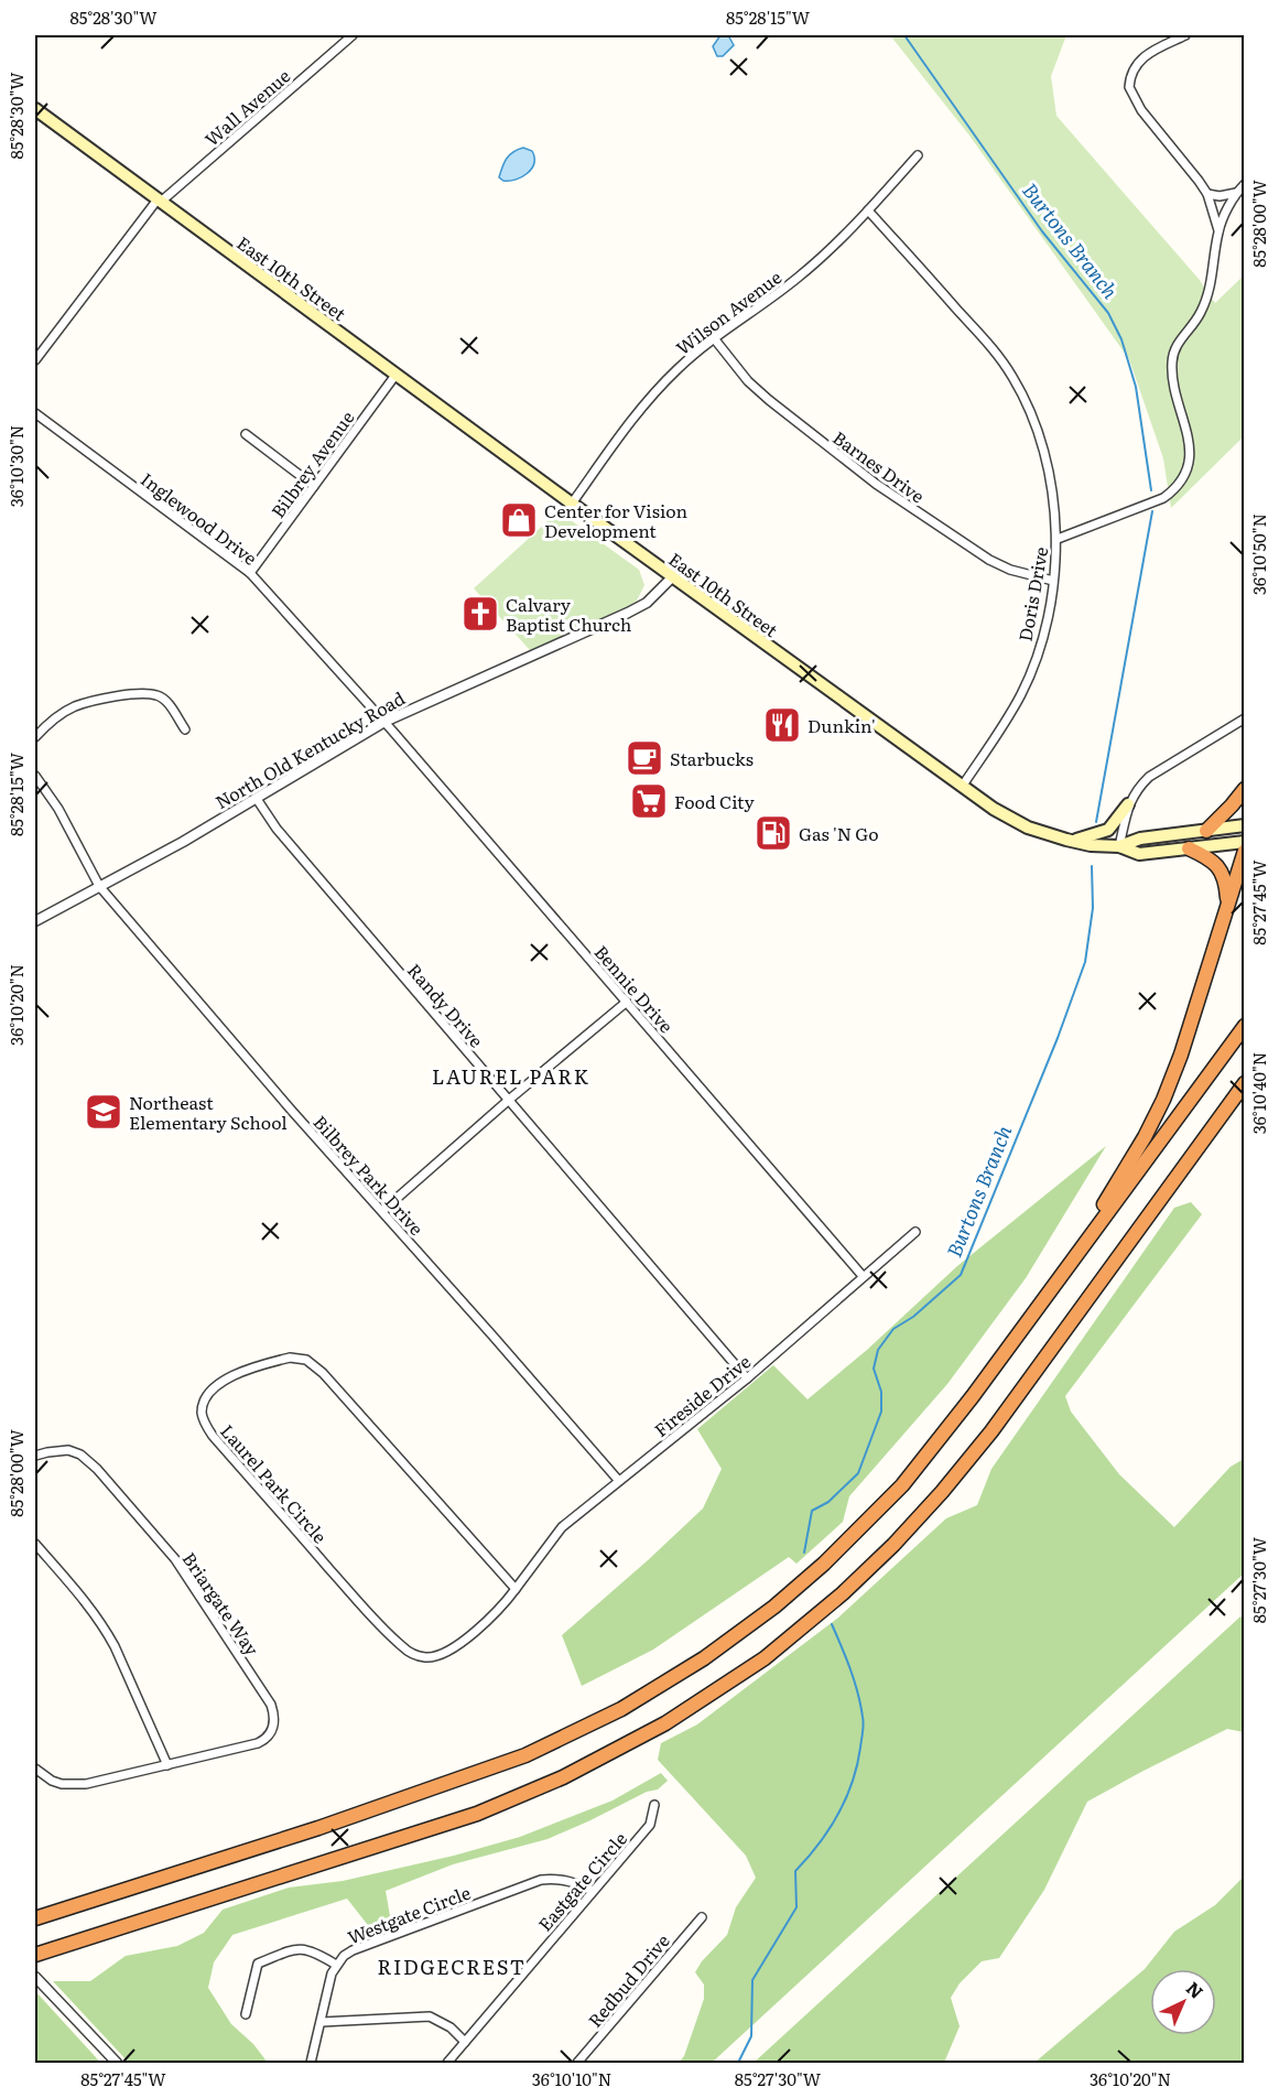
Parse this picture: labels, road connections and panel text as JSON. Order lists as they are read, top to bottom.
{
  "streets": {
    "main road": ["East 10th Street"],
    "street": [
      "Wall Avenue",
      "Wilson Avenue",
      "Bilbrey Avenue",
      "Barnes Drive",
      "Inglewood Drive",
      "Doris Drive",
      "North Old Kentucky Road",
      "Bennie Drive",
      "Randy Drive",
      "Bilbrey Park Drive",
      "Fireside Drive",
      "Laurel Park Circle",
      "Briargate Way",
      "Eastgate Circle",
      "Westgate Circle",
      "Redbud Drive"
    ]
  },
  "crossings": [
    ["Wall Avenue", "East 10th Street"],
    ["East 10th Street", "Wilson Avenue"],
    ["East 10th Street", "Bilbrey Avenue"],
    ["East 10th Street", "Doris Drive"],
    ["East 10th Street", "North Old Kentucky Road"],
    ["Wilson Avenue", "Barnes Drive"],
    ["Wilson Avenue", "Doris Drive"],
    ["Bilbrey Avenue", "Inglewood Drive"],
    ["Barnes Drive", "Doris Drive"],
    ["Inglewood Drive", "North Old Kentucky Road"],
    ["Inglewood Drive", "Bennie Drive"],
    ["North Old Kentucky Road", "Bennie Drive"],
    ["North Old Kentucky Road", "Randy Drive"],
    ["North Old Kentucky Road", "Bilbrey Park Drive"],
    ["Bennie Drive", "Fireside Drive"],
    ["Randy Drive", "Fireside Drive"],
    ["Bilbrey Park Drive", "Fireside Drive"],
    ["Fireside Drive", "Laurel Park Circle"],
    ["Eastgate Circle", "Westgate Circle"]
  ],
  "districts": ["LAUREL PARK", "RIDGECREST"],
  "water": ["Burtons Branch"],
  "places": {
    "shop": ["Center for Vision Development"],
    "church": ["Calvary Baptist Church"],
    "restaurant": ["Dunkin'"],
    "cafe": ["Starbucks"],
    "supermarket": ["Food City"],
    "fuel station": ["Gas 'N Go"],
    "school or university": ["Northeast Elementary School"]
  },
  "north": "top right",
  "coordinates": [
    "85°28'30\"W",
    "85°28'15\"W",
    "85°28'00\"W",
    "36°10'30\"N",
    "36°10'50\"N",
    "85°27'45\"W",
    "36°10'20\"N",
    "36°10'40\"N",
    "85°27'30\"W",
    "36°10'10\"N"
  ]
}
